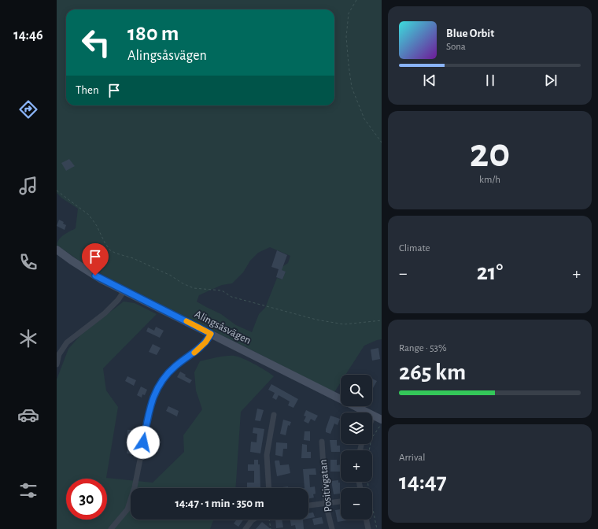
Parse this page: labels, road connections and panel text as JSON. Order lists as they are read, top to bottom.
{
  "streets": {
    "main road": ["Alingsåsvägen"],
    "street": ["Positivgatan"]
  },
  "page": {
    "tabs": "14:46",
    "turn": ["180 m", "Alingsåsvägen"],
    "song": ["Blue Orbit", "Sona"],
    "then": "Then",
    "tile": [
      ["20", "km/h"],
      "Climate",
      ["Range · 53%", "265 km"],
      ["Arrival", "14:47"]
    ],
    "heat": ["−", "21°", "+"],
    "map_buttons": ["+", "−"],
    "limit": "30",
    "trip": "14:47 · 1 min · 350 m"
  }
}
